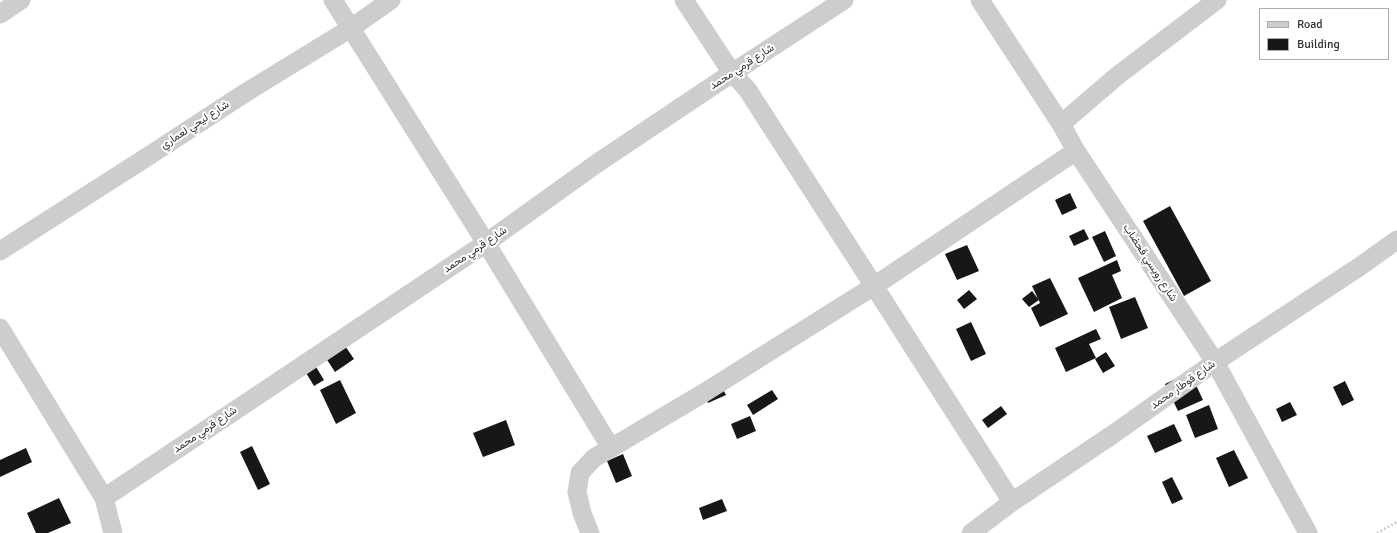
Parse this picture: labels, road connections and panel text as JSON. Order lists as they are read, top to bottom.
{
  "streets": {
    "street": [
      "شارع قرمي محمد",
      "شارع ليحي لعماري",
      "شارع رويسي قحضاب",
      "شارع قوطار محمد"
    ]
  },
  "crossings": [
    ["شارع رويسي قحضاب", "شارع قوطار محمد"]
  ],
  "legend": ["Road", "Building"]
}
